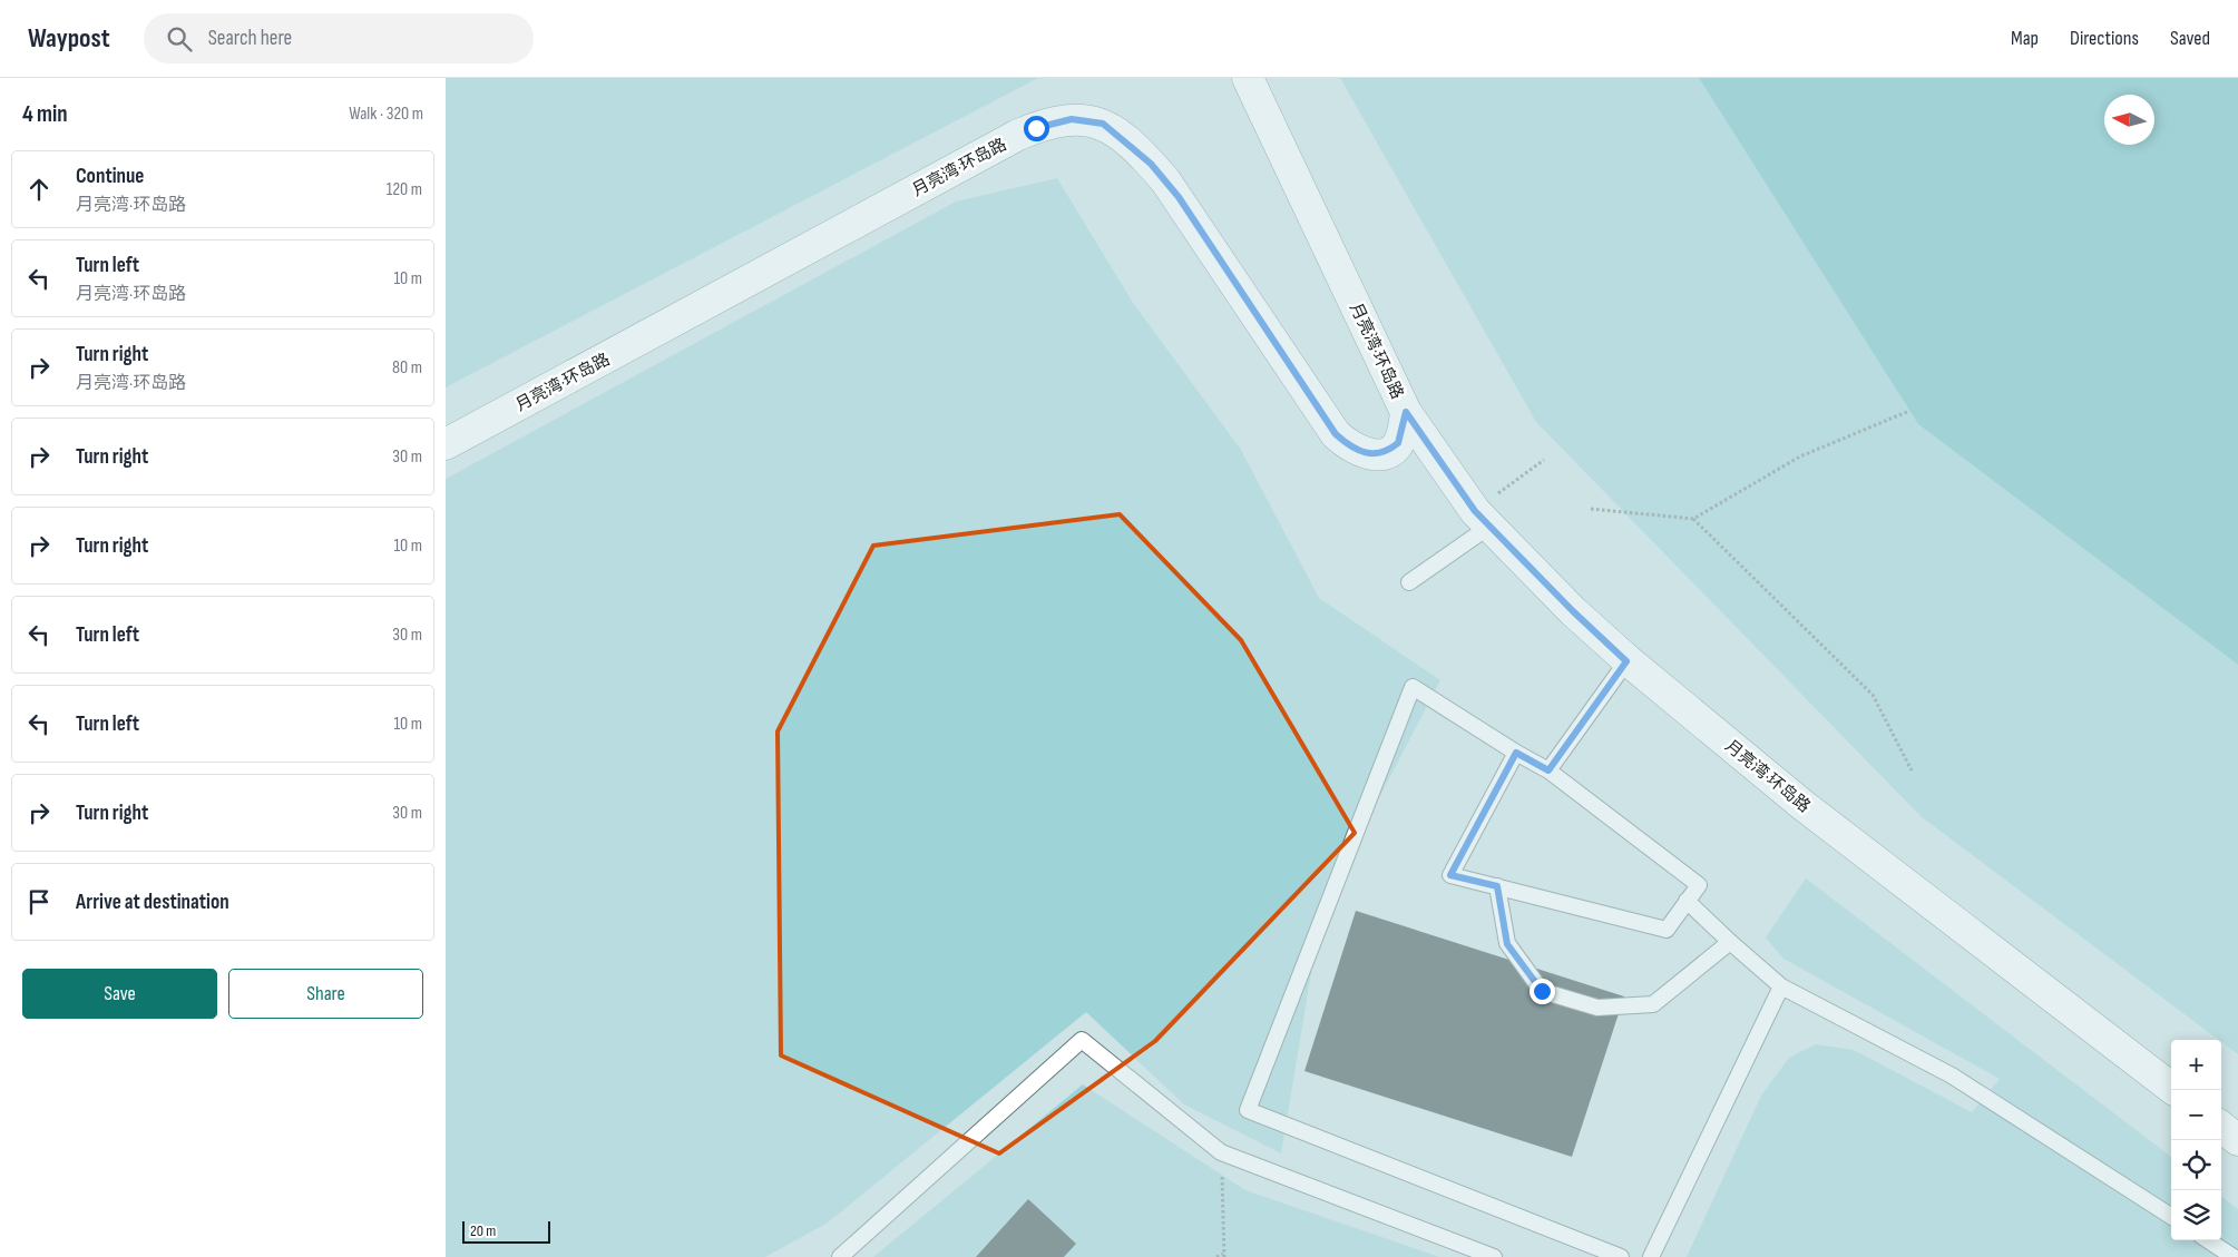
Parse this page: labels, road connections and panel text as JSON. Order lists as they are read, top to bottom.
{
  "streets": {
    "street": ["月亮湾·环岛路"]
  },
  "scale_bar": "20 m",
  "north": "left",
  "page": {
    "header": "Waypost",
    "search": "Search here",
    "nav": ["Map", "Directions", "Saved"],
    "heading": ["4 min", "Walk · 320 m"],
    "list": [
      ["Continue", "月亮湾·环岛路", "120 m"],
      ["Turn left", "月亮湾·环岛路", "10 m"],
      ["Turn right", "月亮湾·环岛路", "80 m"],
      ["Turn right", "30 m"],
      ["Turn right", "10 m"],
      ["Turn left", "30 m"],
      ["Turn left", "10 m"],
      ["Turn right", "30 m"],
      "Arrive at destination"
    ],
    "buttons": ["Save", "Share"],
    "map_buttons": ["+", "−"],
    "scale": "20 m"
  }
}
